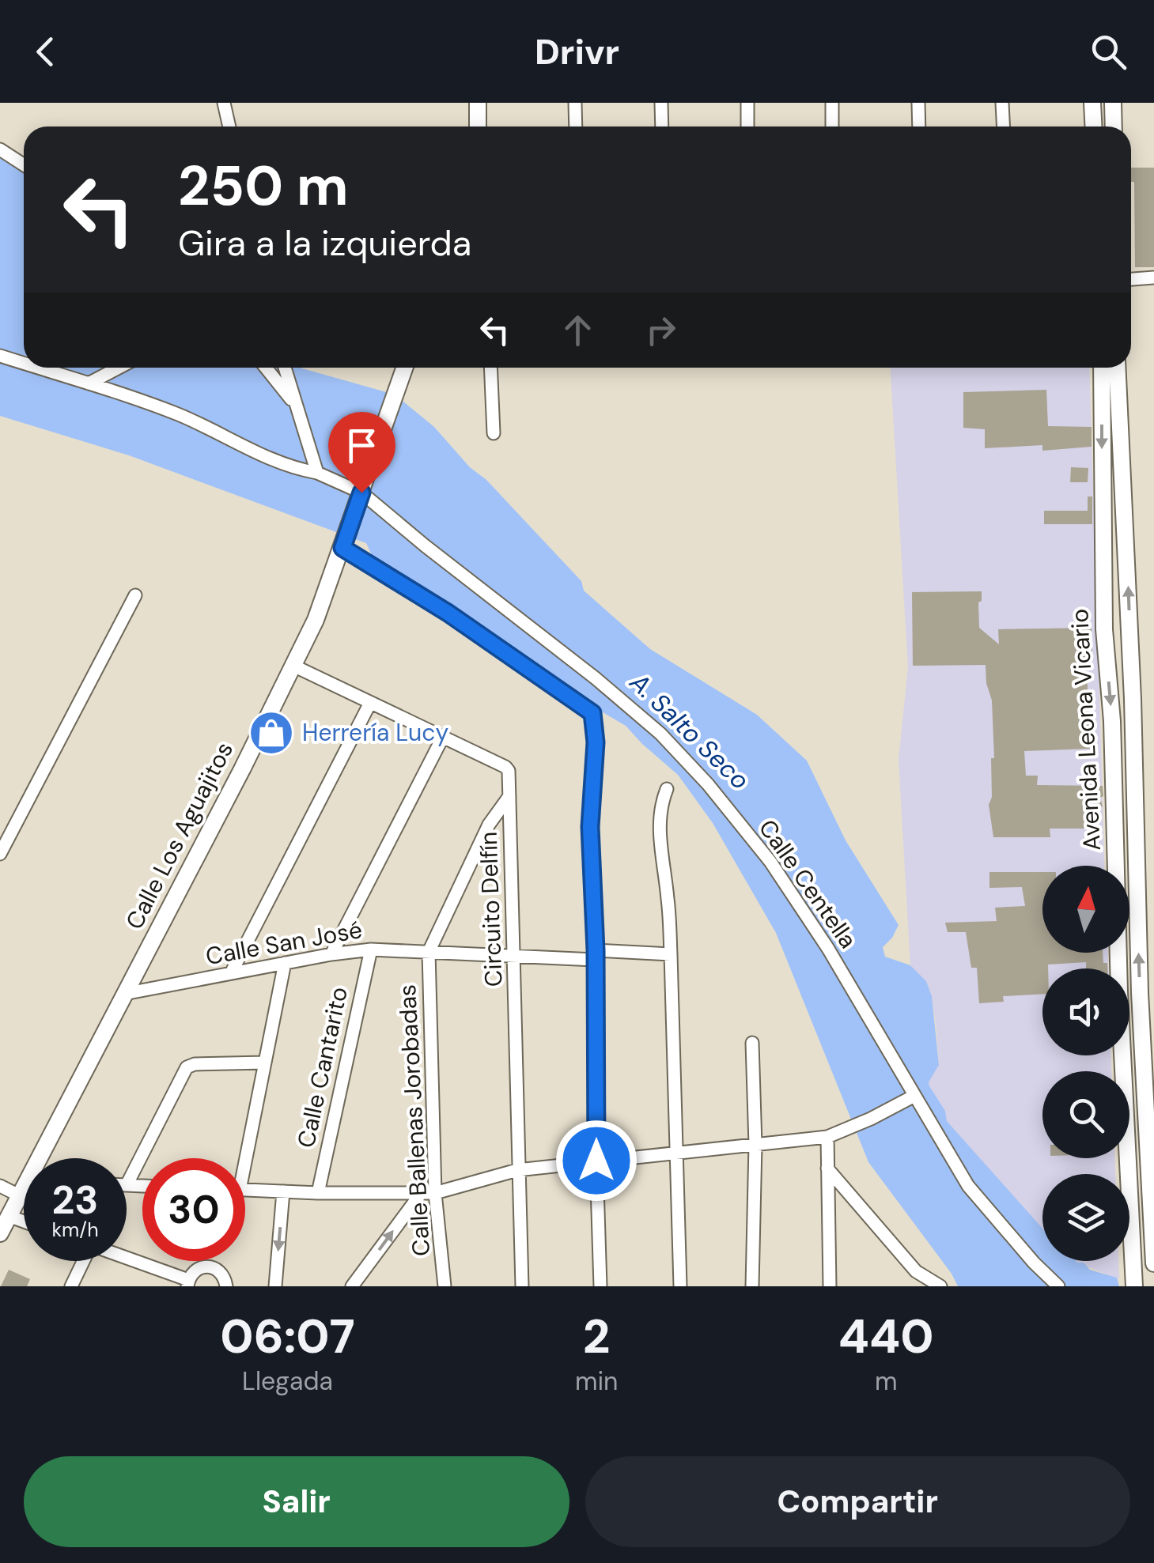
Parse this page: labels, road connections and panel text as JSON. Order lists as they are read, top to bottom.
{
  "streets": {
    "street": [
      "Avenida Leona Vicario",
      "Calle Los Aguajitos",
      "Calle Centella",
      "Circuito Delfín",
      "Calle San José",
      "Calle Cantarito",
      "Calle Ballenas Jorobadas"
    ]
  },
  "crossings": [
    ["Calle Los Aguajitos", "Calle Centella"],
    ["Calle Los Aguajitos", "Circuito Delfín"],
    ["Calle Los Aguajitos", "Calle San José"],
    ["Circuito Delfín", "Calle San José"],
    ["Calle San José", "Calle Cantarito"],
    ["Calle San José", "Calle Ballenas Jorobadas"]
  ],
  "water": ["A. Salto Seco"],
  "places": {
    "shop": ["Herrería Lucy"]
  },
  "north": "top",
  "page": {
    "header": "Drivr",
    "turn": ["250 m", "Gira a la izquierda"],
    "speed": "23 km/h",
    "limit": "30",
    "eta": [
      "06:07",
      "Llegada",
      "2",
      "min",
      "440",
      "m"
    ],
    "buttons": ["Salir", "Compartir"]
  }
}
